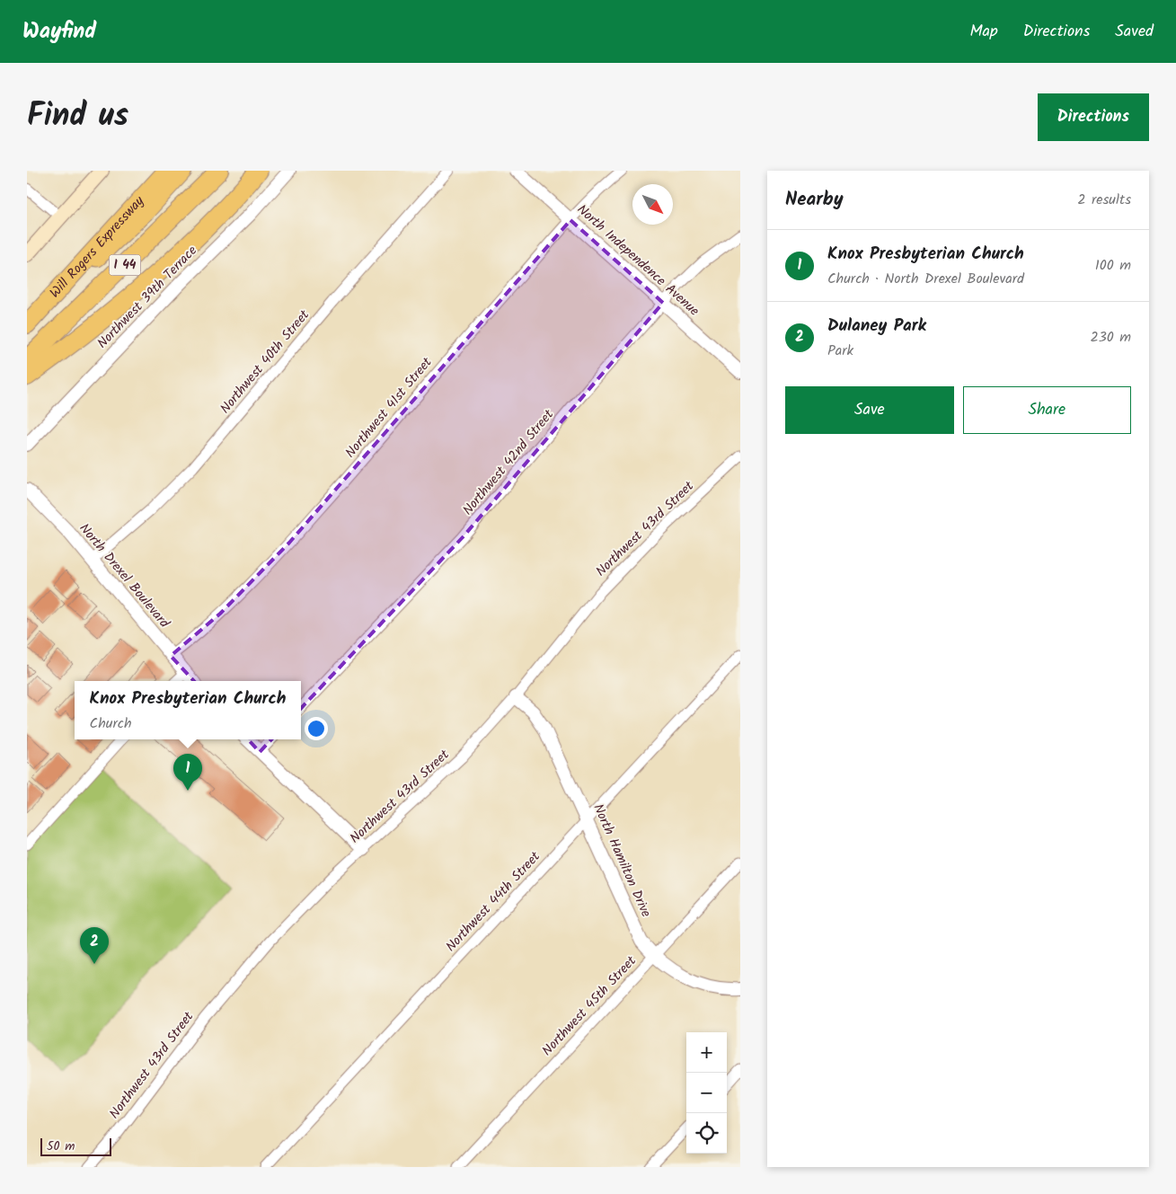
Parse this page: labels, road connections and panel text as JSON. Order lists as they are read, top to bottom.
{
  "streets": {
    "highway": ["Will Rogers Expressway", "I 44"],
    "street": [
      "North Independence Avenue",
      "Northwest 39th Terrace",
      "Northwest 40th Street",
      "Northwest 41st Street",
      "Northwest 42nd Street",
      "Northwest 43rd Street",
      "North Drexel Boulevard",
      "North Hamilton Drive",
      "Northwest 44th Street",
      "Northwest 45th Street"
    ]
  },
  "crossings": [
    ["North Independence Avenue", "Northwest 41st Street"],
    ["North Independence Avenue", "Northwest 42nd Street"],
    ["Northwest 40th Street", "North Drexel Boulevard"],
    ["Northwest 41st Street", "North Drexel Boulevard"],
    ["Northwest 43rd Street", "North Hamilton Drive"],
    ["North Hamilton Drive", "Northwest 44th Street"],
    ["North Hamilton Drive", "Northwest 45th Street"]
  ],
  "scale_bar": "50 m",
  "north": "bottom right",
  "page": {
    "header": "Wayfind",
    "nav": ["Map", "Directions", "Saved"],
    "title": "Find us",
    "buttons": [
      "Directions",
      ["Save", "Share"]
    ],
    "heading": ["Nearby", "2 results"],
    "list": [
      {
        "mark": "1",
        "name": "Knox Presbyterian Church",
        "note": "Church · North Drexel Boulevard",
        "value": "100 m"
      },
      {
        "mark": "2",
        "name": "Dulaney Park",
        "note": "Park",
        "value": "230 m"
      }
    ],
    "popup": ["Knox Presbyterian Church", "Church"],
    "pins": ["1", "2"],
    "map_buttons": ["+", "−"],
    "scale": "50 m"
  }
}
